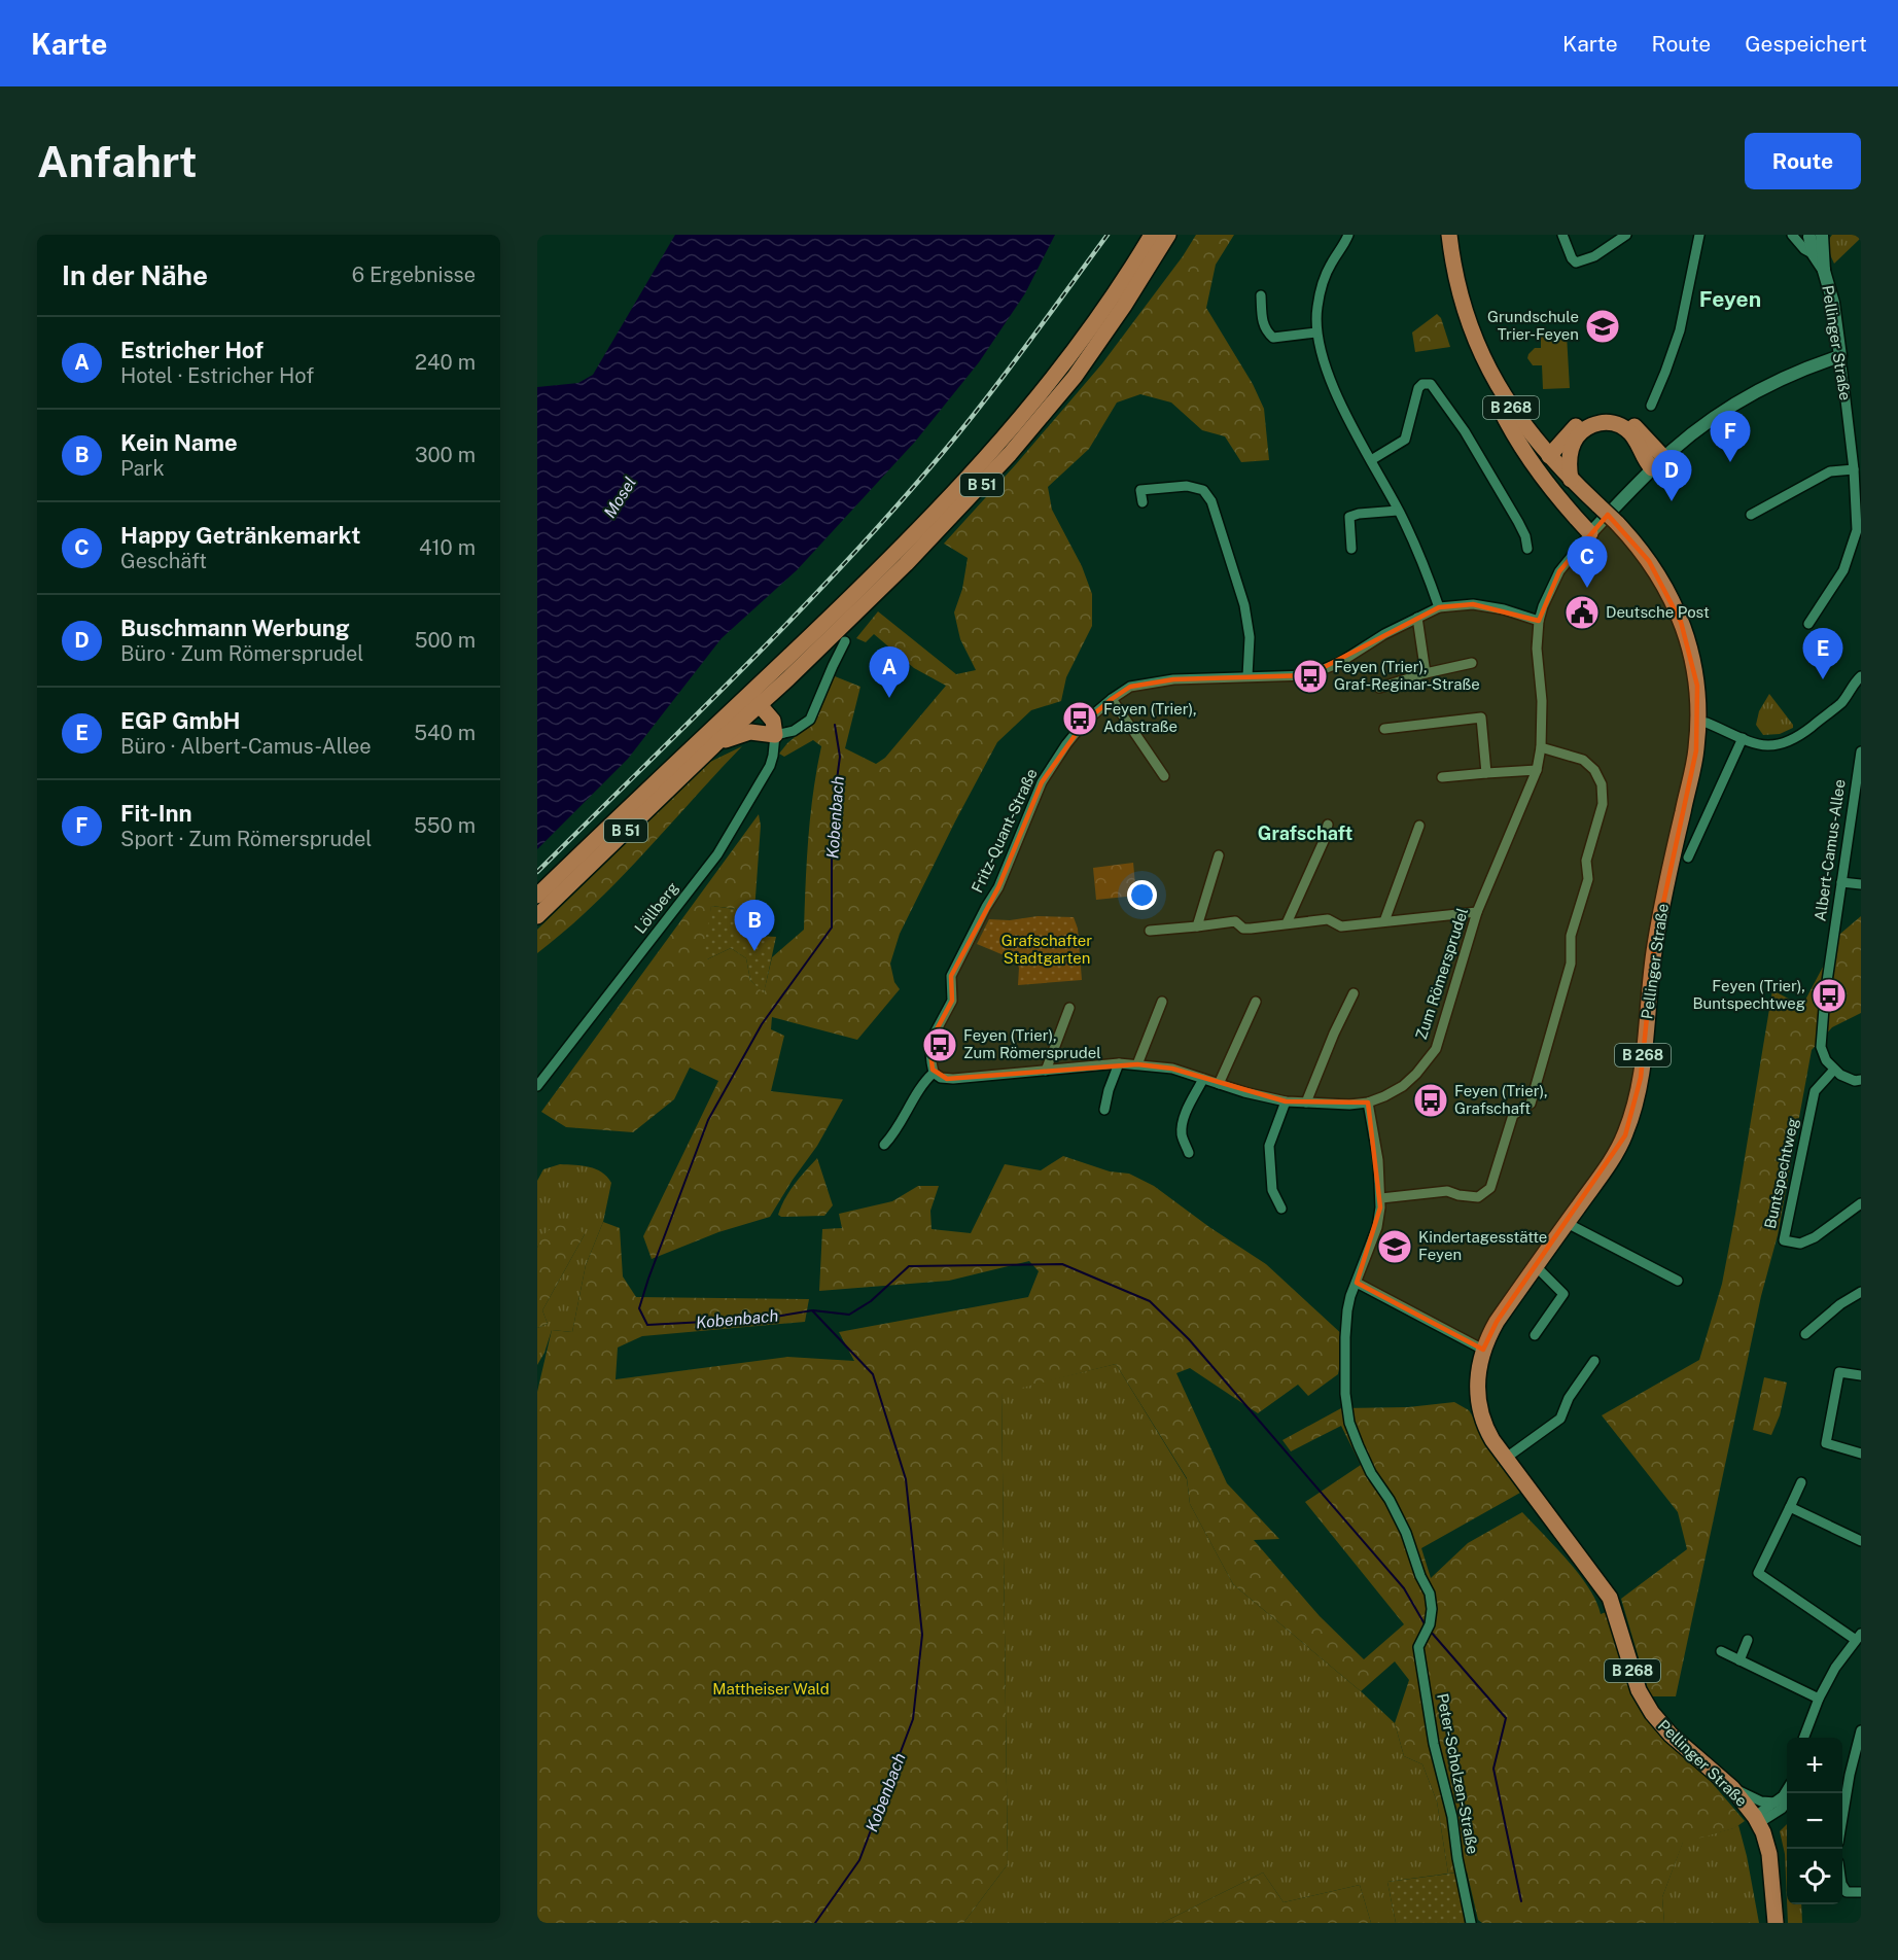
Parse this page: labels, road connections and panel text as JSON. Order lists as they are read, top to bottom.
{
  "streets": {
    "main road": ["Pellinger Straße", "B 268", "B 51"],
    "street": [
      "Fritz-Quant-Straße",
      "Albert-Camus-Allee",
      "Löllberg",
      "Zum Römersprudel",
      "Buntspechtweg",
      "Peter-Scholzen-Straße"
    ]
  },
  "crossings": [
    ["Pellinger Straße", "B 268"],
    ["Pellinger Straße", "Zum Römersprudel"],
    ["Fritz-Quant-Straße", "Zum Römersprudel"],
    ["Albert-Camus-Allee", "Buntspechtweg"],
    ["Zum Römersprudel", "Peter-Scholzen-Straße"]
  ],
  "districts": ["Feyen", "Grafschaft"],
  "water": ["Mosel", "Kobenbach"],
  "parks": ["Grafschafter Stadtgarten", "Mattheiser Wald"],
  "places": {
    "school or university": ["Grundschule Trier-Feyen", "Kindertagesstätte Feyen"],
    "public building": ["Deutsche Post"],
    "bus stop": [
      "Feyen (Trier), Graf-Reginar-Straße",
      "Feyen (Trier), Adastraße",
      "Feyen (Trier), Buntspechtweg",
      "Feyen (Trier), Zum Römersprudel",
      "Feyen (Trier), Grafschaft"
    ]
  },
  "page": {
    "header": "Karte",
    "nav": ["Karte", "Route", "Gespeichert"],
    "buttons": "Route",
    "title": "Anfahrt",
    "heading": ["In der Nähe", "6 Ergebnisse"],
    "list": [
      {
        "mark": "A",
        "name": "Estricher Hof",
        "note": "Hotel · Estricher Hof",
        "value": "240 m"
      },
      {
        "mark": "B",
        "name": "Kein Name",
        "note": "Park",
        "value": "300 m"
      },
      {
        "mark": "C",
        "name": "Happy Getränkemarkt",
        "note": "Geschäft",
        "value": "410 m"
      },
      {
        "mark": "D",
        "name": "Buschmann Werbung",
        "note": "Büro · Zum Römersprudel",
        "value": "500 m"
      },
      {
        "mark": "E",
        "name": "EGP GmbH",
        "note": "Büro · Albert-Camus-Allee",
        "value": "540 m"
      },
      {
        "mark": "F",
        "name": "Fit-Inn",
        "note": "Sport · Zum Römersprudel",
        "value": "550 m"
      }
    ],
    "pins": [
      "F",
      "D",
      "C",
      "E",
      "A",
      "B"
    ],
    "map_buttons": ["+", "−"]
  }
}
